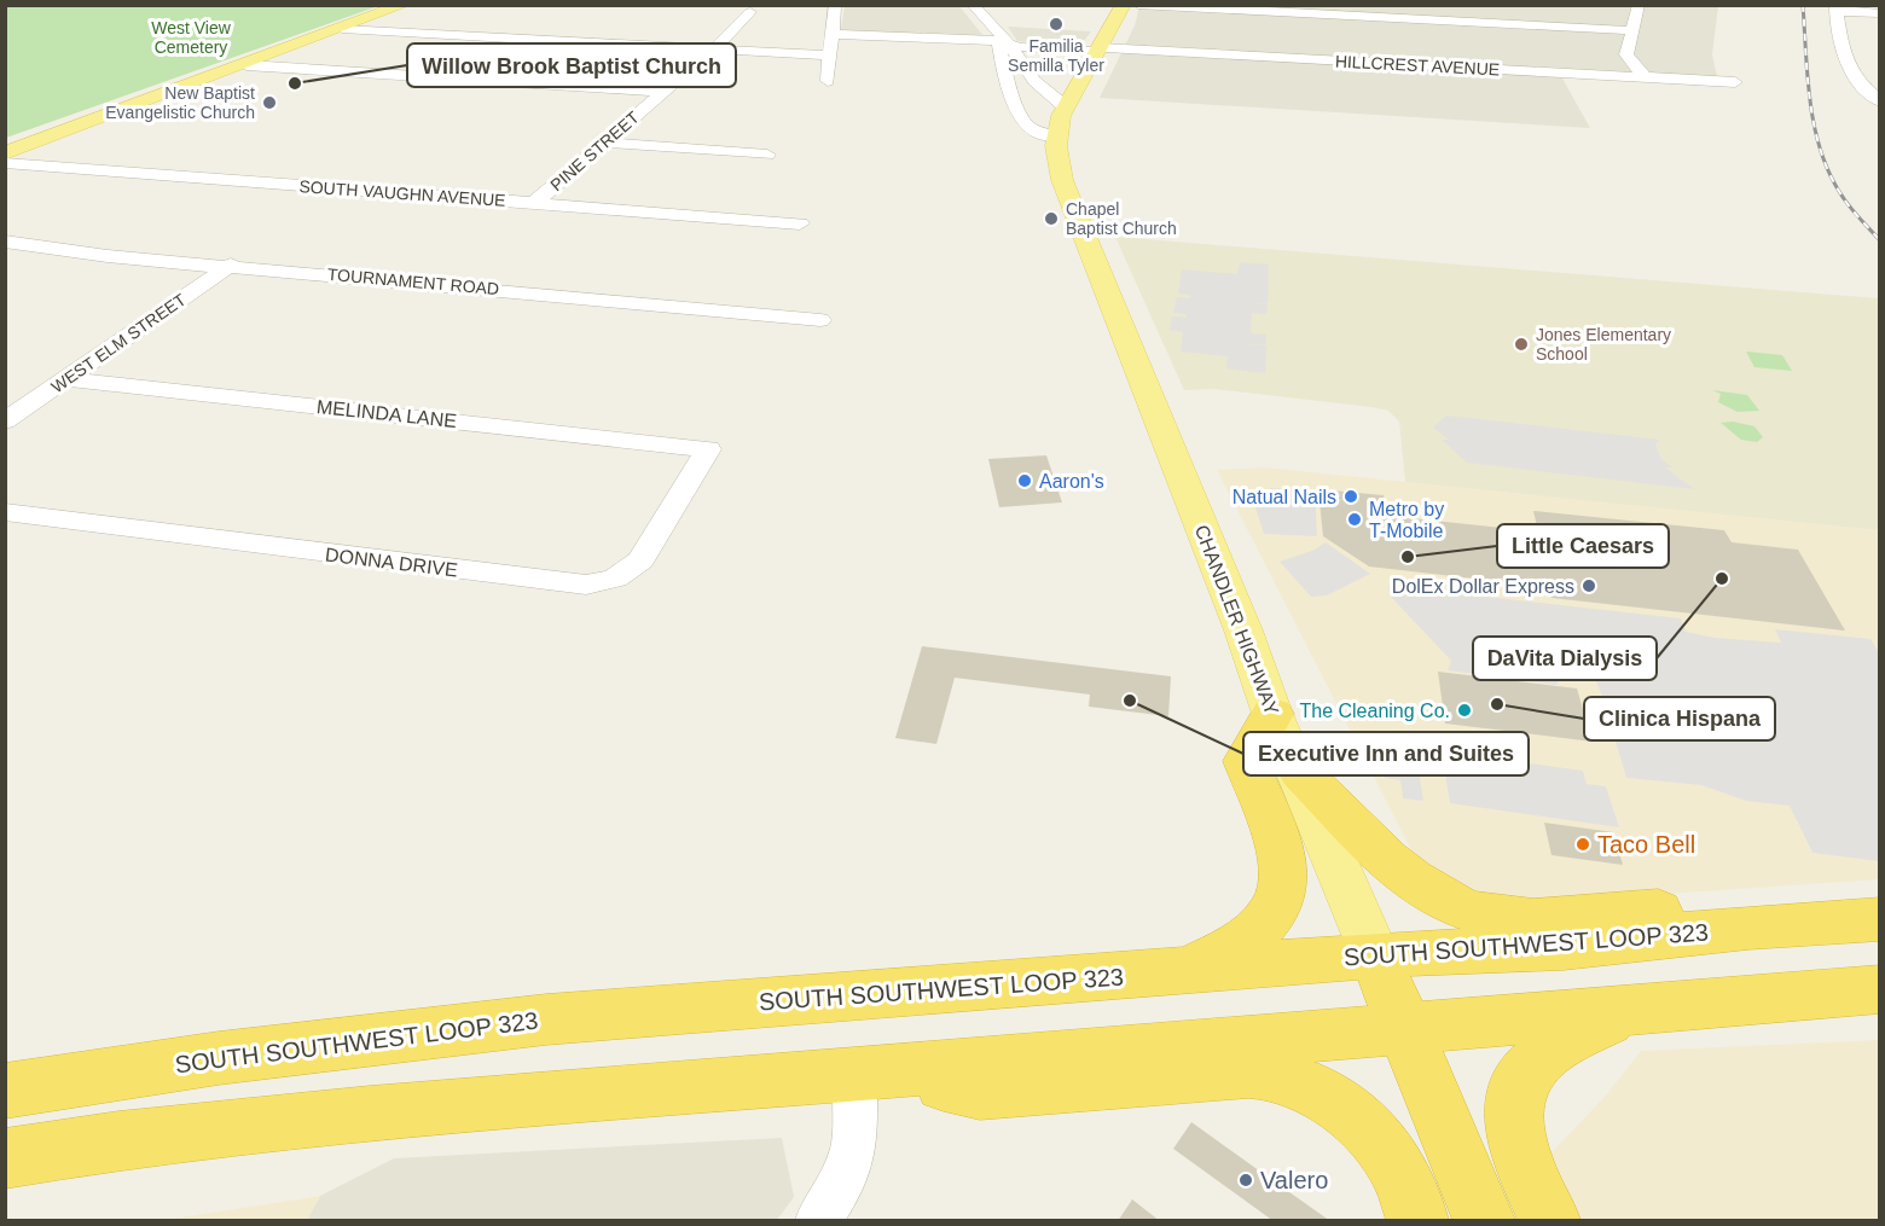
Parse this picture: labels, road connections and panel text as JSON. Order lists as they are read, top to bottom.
{
  "streets": {
    "highway": ["CHANDLER HIGHWAY", "SOUTH SOUTHWEST LOOP 323"],
    "street": [
      "HILLCREST AVENUE",
      "PINE STREET",
      "SOUTH VAUGHN AVENUE",
      "TOURNAMENT ROAD",
      "WEST ELM STREET",
      "MELINDA LANE",
      "DONNA DRIVE"
    ]
  },
  "crossings": [
    ["PINE STREET", "SOUTH VAUGHN AVENUE"],
    ["TOURNAMENT ROAD", "WEST ELM STREET"],
    ["WEST ELM STREET", "MELINDA LANE"],
    ["MELINDA LANE", "DONNA DRIVE"],
    ["CHANDLER HIGHWAY", "SOUTH SOUTHWEST LOOP 323"]
  ],
  "parks": ["West View Cemetery"],
  "places": [
    "Familia Semilla Tyler",
    "Willow Brook Baptist Church",
    "New Baptist Evangelistic Church",
    "Chapel Baptist Church",
    "Jones Elementary School",
    "Aaron's",
    "Natual Nails",
    "Metro by T-Mobile",
    "Little Caesars",
    "DaVita Dialysis",
    "DolEx Dollar Express",
    "Executive Inn and Suites",
    "Clinica Hispana",
    "The Cleaning Co.",
    "Taco Bell",
    "Valero"
  ]
}
